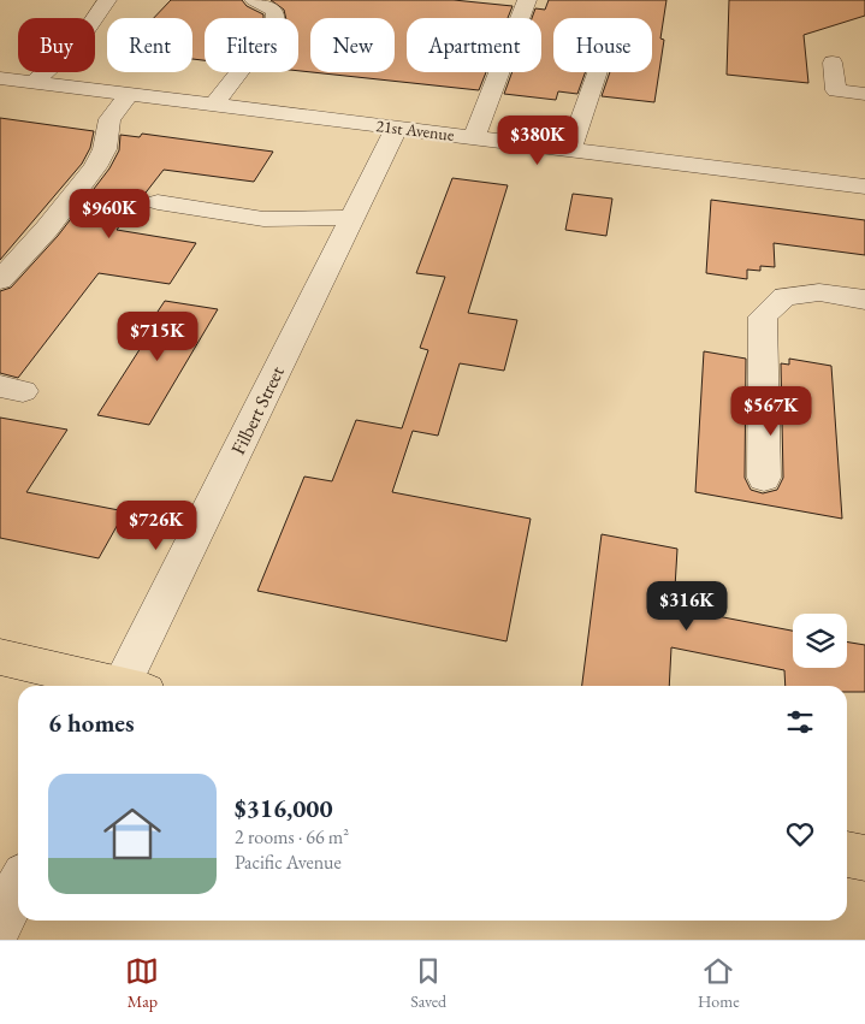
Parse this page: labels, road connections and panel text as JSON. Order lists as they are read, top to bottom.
{
  "streets": {
    "street": ["21st Avenue", "Filbert Street"]
  },
  "crossings": [
    ["21st Avenue", "Filbert Street"]
  ],
  "page": {
    "chip": [
      "Buy",
      "Rent",
      "Filters",
      "New",
      "Apartment",
      "House"
    ],
    "price": [
      "$380K",
      "$960K",
      "$715K",
      "$567K",
      "$726K",
      "$316K"
    ],
    "heading": "6 homes",
    "list": [
      {
        "name": "$316,000",
        "note": "2 rooms · 66 m² · Pacific Avenue"
      }
    ],
    "tabs": ["Map", "Saved", "Home"]
  }
}
